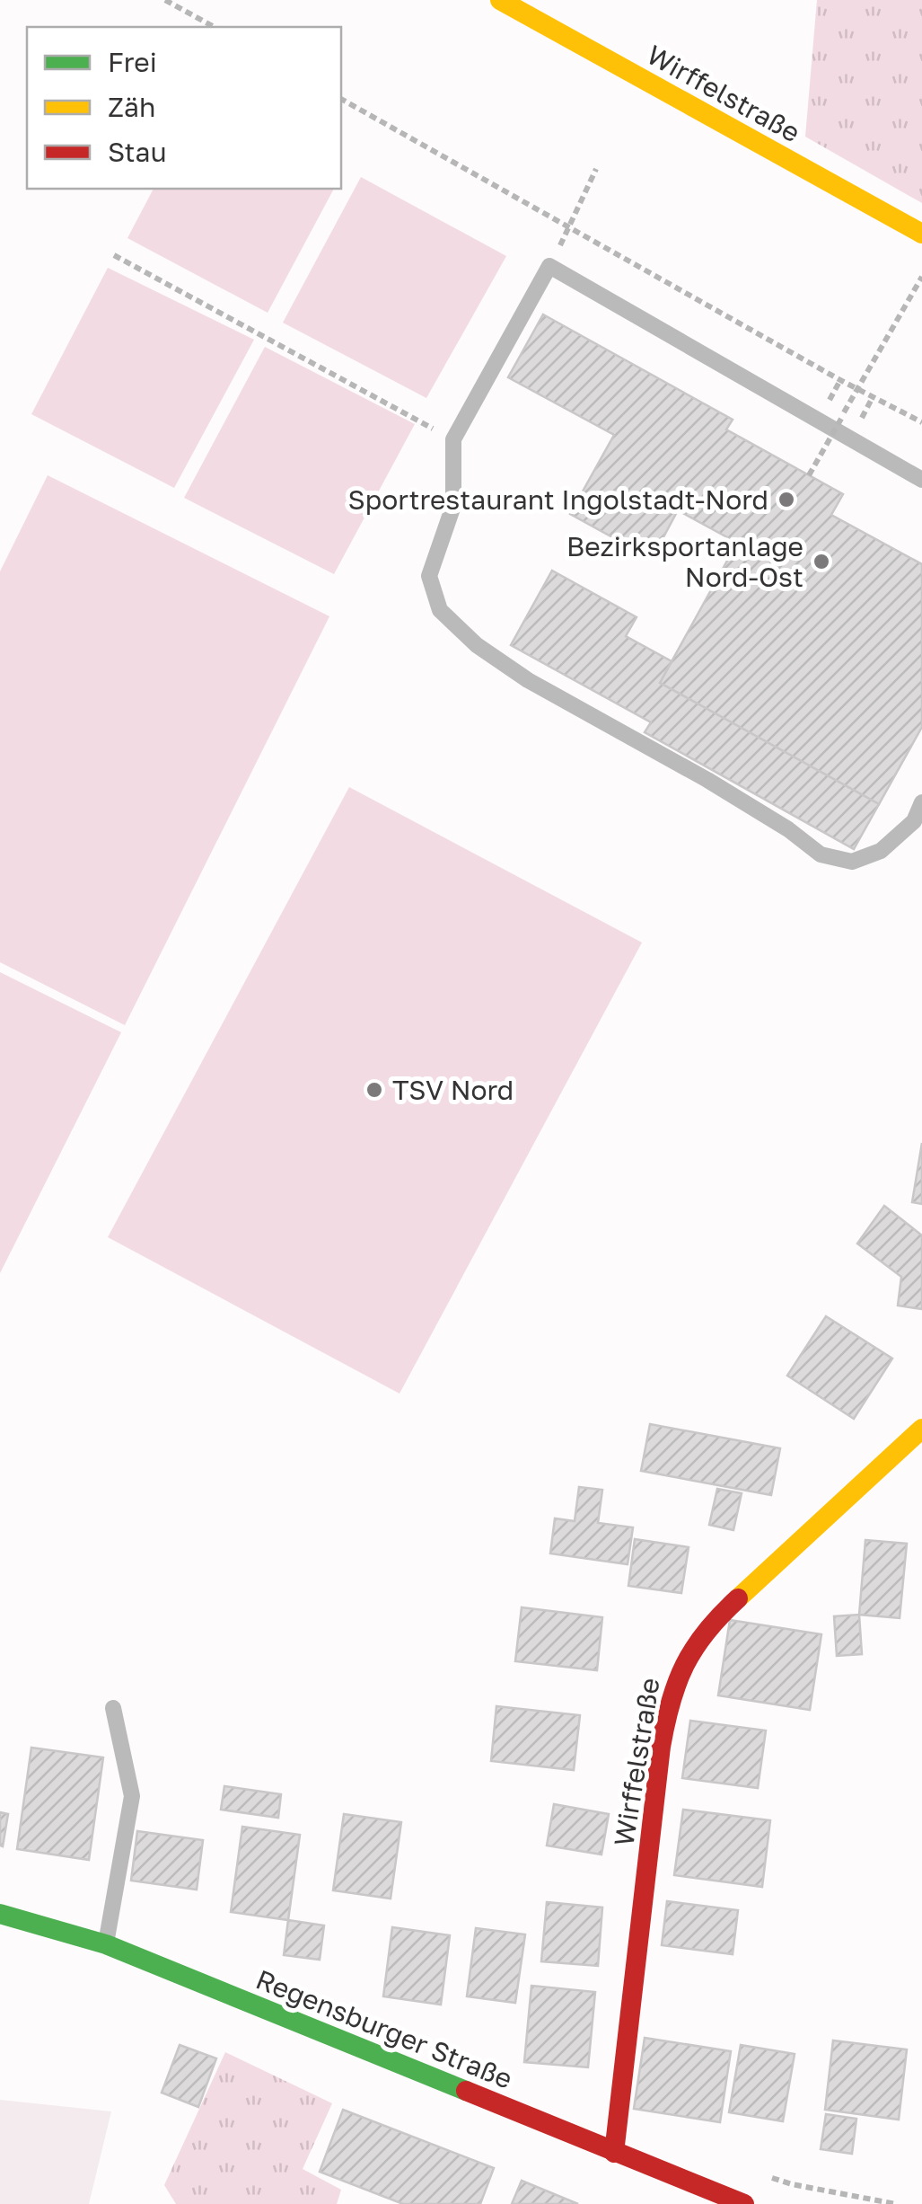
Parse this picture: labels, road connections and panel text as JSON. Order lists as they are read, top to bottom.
{
  "streets": {
    "street": ["Wirffelstraße", "Regensburger Straße"]
  },
  "crossings": [
    ["Wirffelstraße", "Regensburger Straße"]
  ],
  "places": ["Sportrestaurant Ingolstadt-Nord", "Bezirksportanlage Nord-Ost", "TSV Nord"],
  "legend": ["Frei", "Zäh", "Stau"]
}
